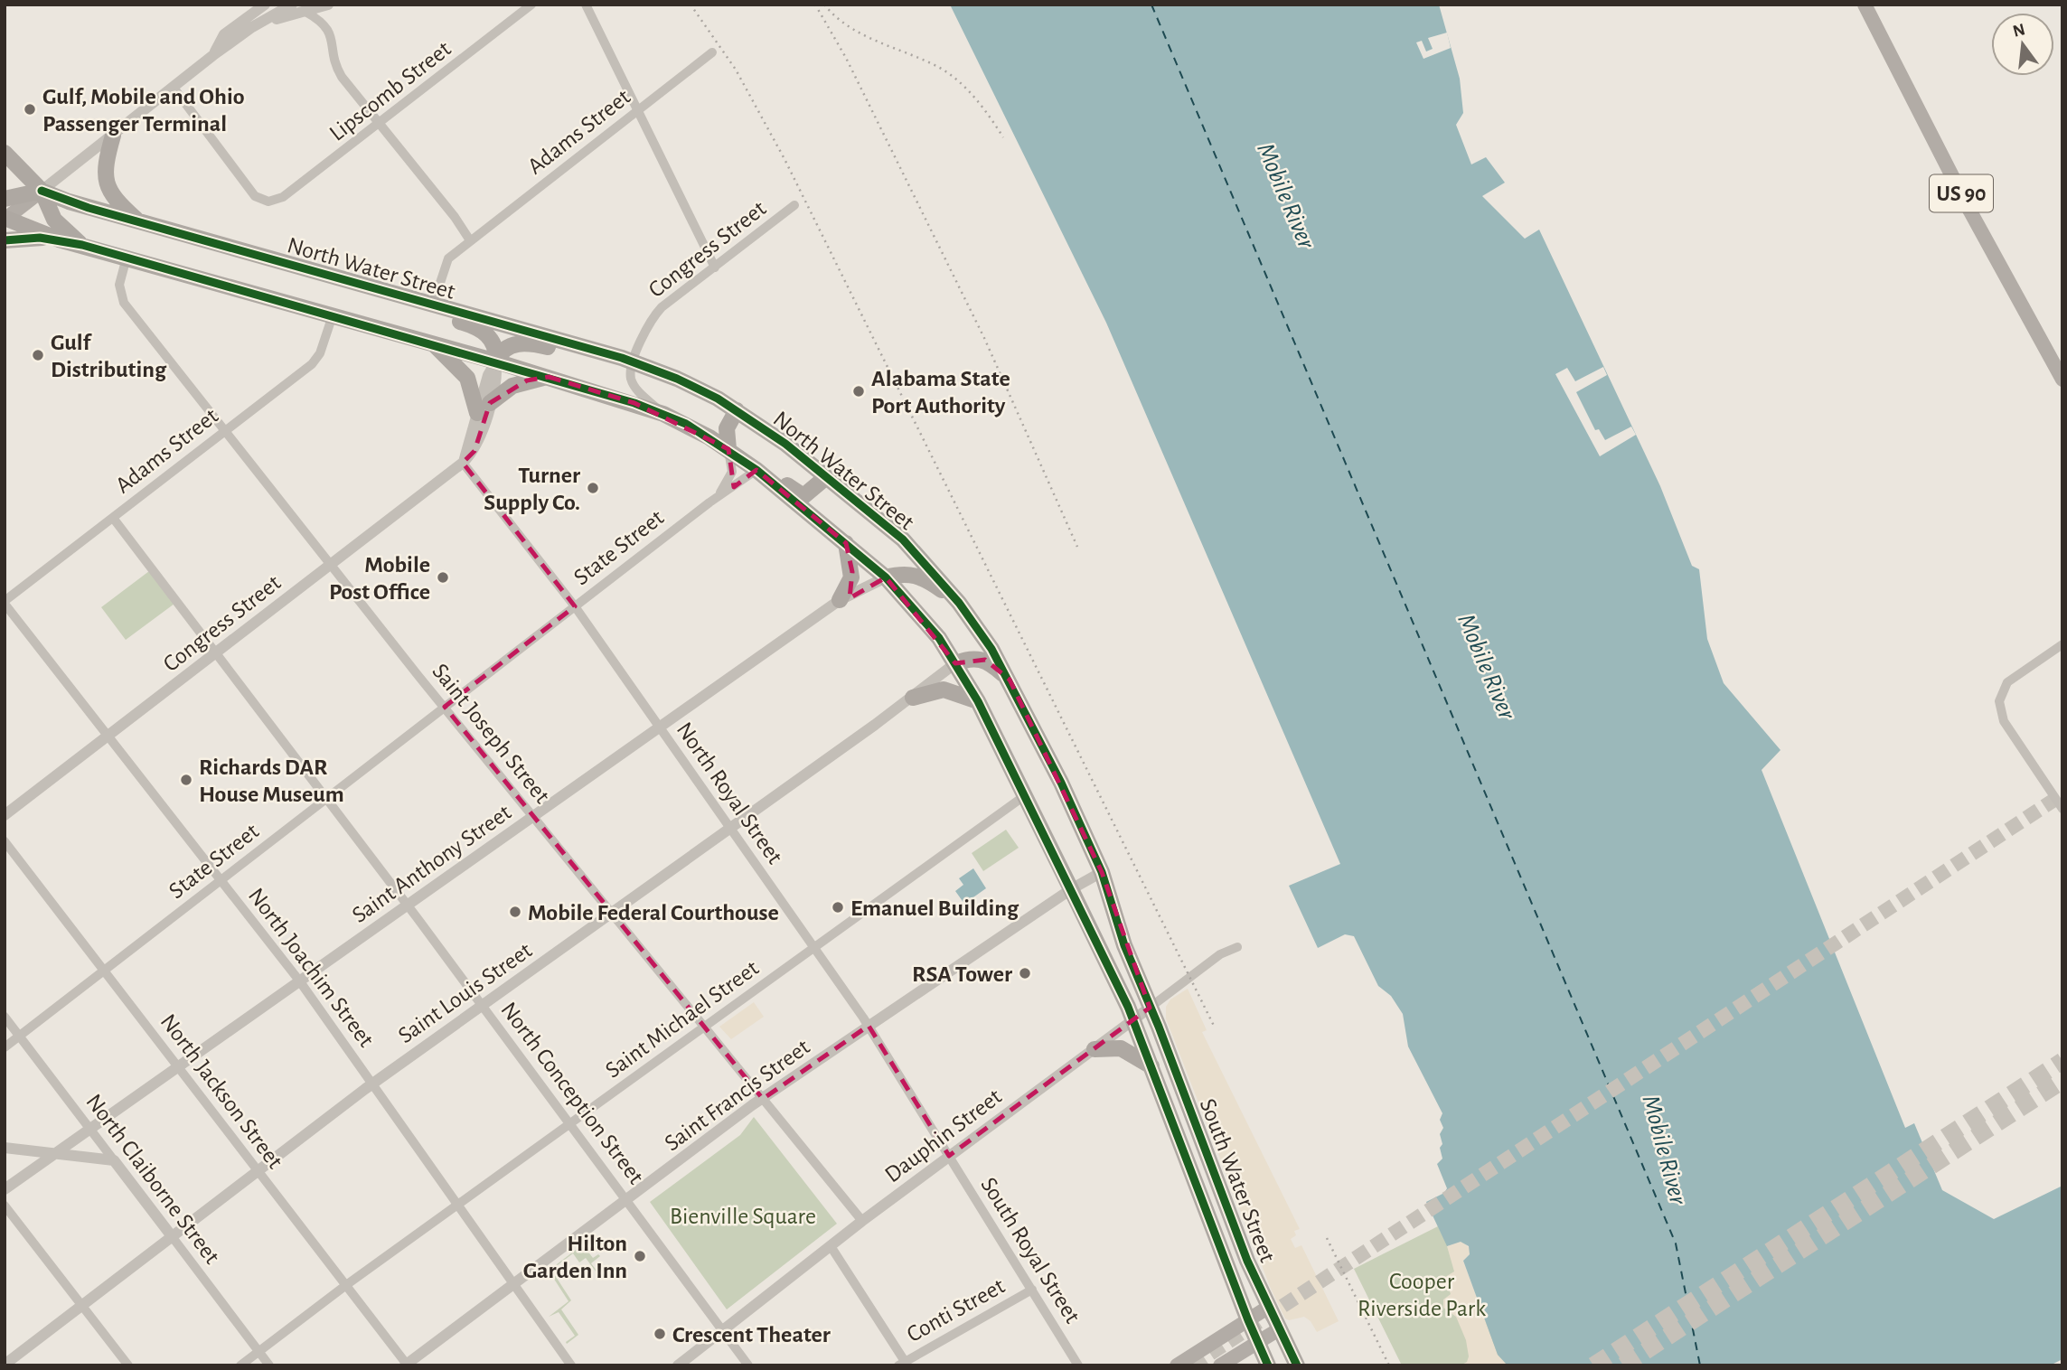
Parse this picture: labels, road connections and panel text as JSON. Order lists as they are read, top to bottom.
{
  "streets": {
    "highway": ["North Water Street", "South Water Street"],
    "main road": ["US 90"],
    "street": [
      "Lipscomb Street",
      "Adams Street",
      "Congress Street",
      "State Street",
      "Saint Joseph Street",
      "North Royal Street",
      "Saint Anthony Street",
      "North Joachim Street",
      "Saint Louis Street",
      "Saint Michael Street",
      "North Jackson Street",
      "North Conception Street",
      "Saint Francis Street",
      "Dauphin Street",
      "North Claiborne Street",
      "South Royal Street",
      "Conti Street"
    ]
  },
  "crossings": [
    ["Adams Street", "North Water Street"],
    ["Adams Street", "Saint Joseph Street"],
    ["Adams Street", "North Joachim Street"],
    ["Adams Street", "North Conception Street"],
    ["Congress Street", "North Water Street"],
    ["Congress Street", "Saint Joseph Street"],
    ["Congress Street", "North Royal Street"],
    ["Congress Street", "North Joachim Street"],
    ["Congress Street", "North Conception Street"],
    ["North Water Street", "Saint Francis Street"],
    ["North Water Street", "Dauphin Street"],
    ["North Water Street", "South Water Street"],
    ["State Street", "Saint Joseph Street"],
    ["State Street", "North Royal Street"],
    ["State Street", "North Joachim Street"],
    ["State Street", "North Jackson Street"],
    ["State Street", "North Conception Street"],
    ["State Street", "North Claiborne Street"],
    ["Saint Joseph Street", "Saint Anthony Street"],
    ["Saint Joseph Street", "Saint Louis Street"],
    ["Saint Joseph Street", "Saint Michael Street"],
    ["Saint Joseph Street", "Saint Francis Street"],
    ["Saint Joseph Street", "Dauphin Street"],
    ["North Royal Street", "Saint Anthony Street"],
    ["North Royal Street", "Saint Louis Street"],
    ["North Royal Street", "Saint Michael Street"],
    ["North Royal Street", "Saint Francis Street"],
    ["North Royal Street", "Dauphin Street"],
    ["North Royal Street", "South Royal Street"],
    ["Saint Anthony Street", "North Joachim Street"],
    ["Saint Anthony Street", "North Jackson Street"],
    ["Saint Anthony Street", "North Conception Street"],
    ["Saint Anthony Street", "North Claiborne Street"],
    ["North Joachim Street", "Saint Louis Street"],
    ["North Joachim Street", "Saint Michael Street"],
    ["North Joachim Street", "Saint Francis Street"],
    ["Saint Louis Street", "North Jackson Street"],
    ["Saint Louis Street", "North Conception Street"],
    ["Saint Louis Street", "North Claiborne Street"],
    ["Saint Michael Street", "North Jackson Street"],
    ["Saint Michael Street", "North Conception Street"],
    ["Saint Michael Street", "North Claiborne Street"],
    ["North Jackson Street", "Saint Francis Street"],
    ["North Conception Street", "Saint Francis Street"],
    ["North Conception Street", "Dauphin Street"],
    ["Dauphin Street", "South Water Street"],
    ["Dauphin Street", "South Royal Street"],
    ["South Royal Street", "Conti Street"]
  ],
  "water": ["Mobile River"],
  "parks": ["Bienville Square", "Cooper Riverside Park"],
  "places": [
    "Gulf, Mobile and Ohio Passenger Terminal",
    "Gulf Distributing",
    "Alabama State Port Authority",
    "Turner Supply Co.",
    "Mobile Post Office",
    "Richards DAR House Museum",
    "Emanuel Building",
    "Mobile Federal Courthouse",
    "RSA Tower",
    "Hilton Garden Inn",
    "Crescent Theater"
  ],
  "north": "top"
}
